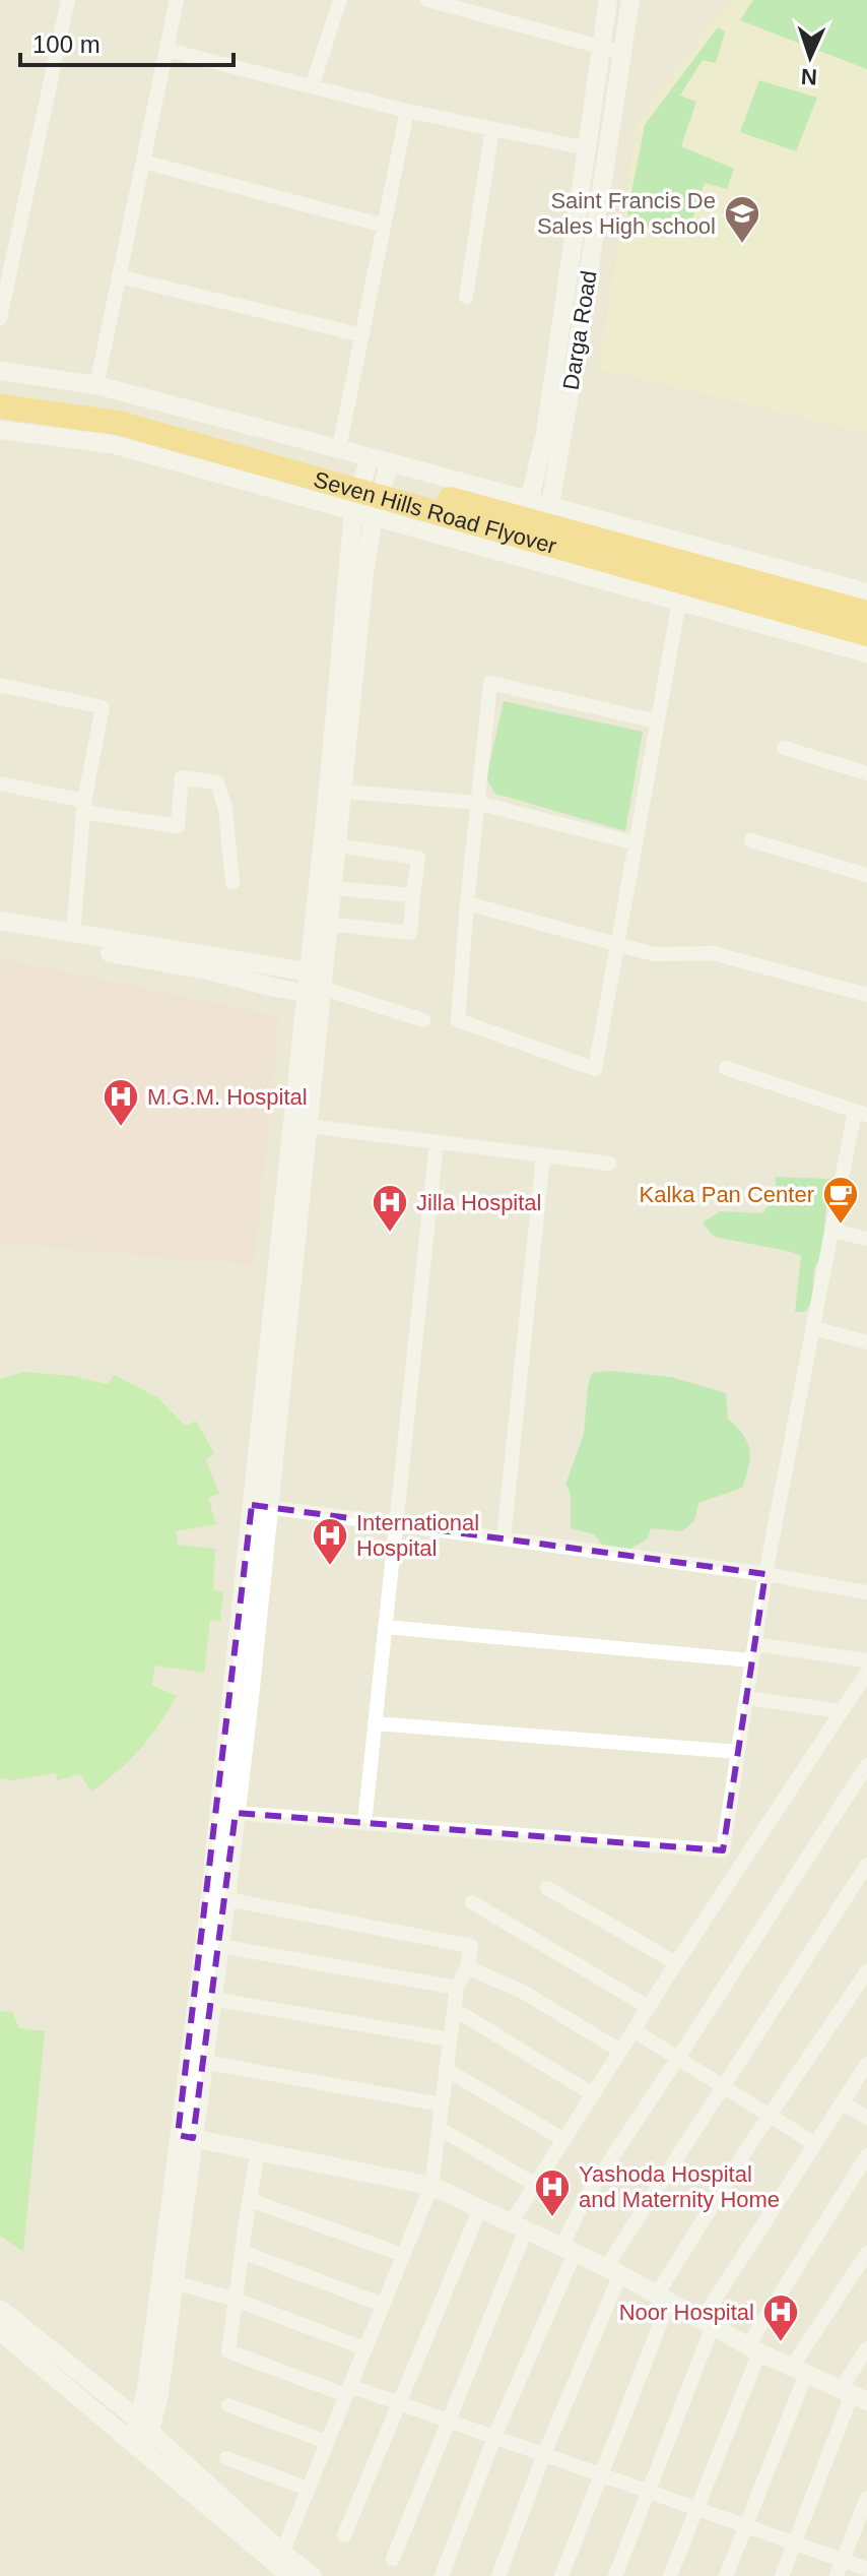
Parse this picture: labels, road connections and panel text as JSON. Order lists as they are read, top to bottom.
{
  "streets": {
    "highway": ["Seven Hills Road Flyover"],
    "street": ["Darga Road"]
  },
  "places": {
    "school or university": ["Saint Francis De Sales High school"],
    "hospital": [
      "M.G.M. Hospital",
      "Jilla Hospital",
      "International Hospital",
      "Yashoda Hospital and Maternity Home",
      "Noor Hospital"
    ],
    "cafe": ["Kalka Pan Center"]
  },
  "scale_bar": "100 m",
  "north": "bottom"
}
